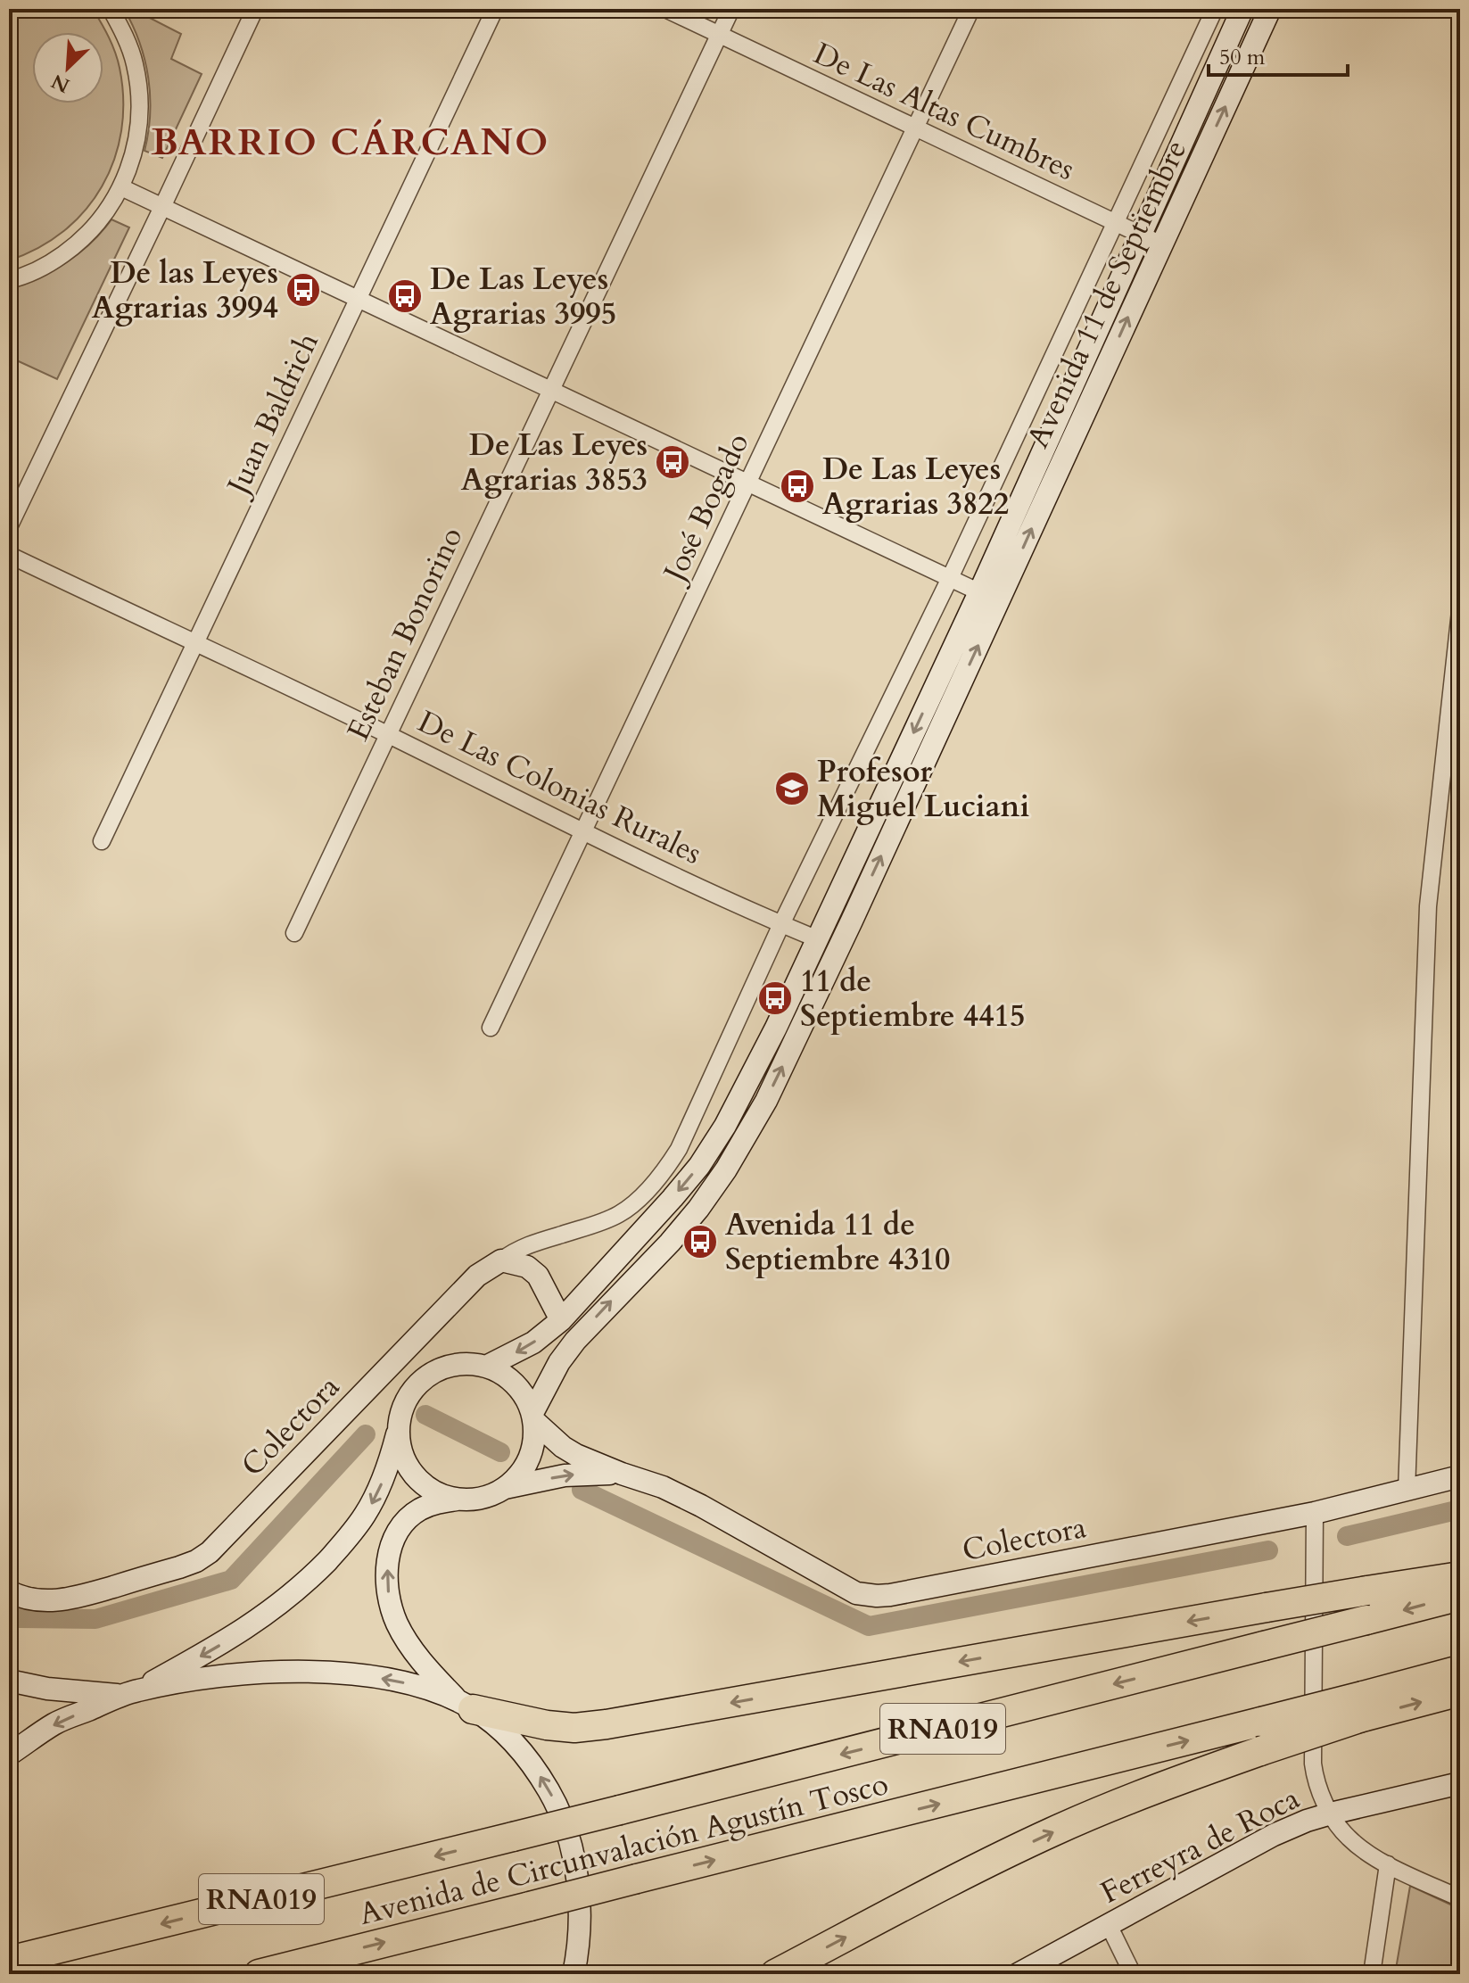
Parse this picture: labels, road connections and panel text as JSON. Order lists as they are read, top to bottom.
{
  "streets": {
    "highway": ["RNA019", "Avenida de Circunvalación Agustín Tosco"],
    "main road": ["Avenida 11 de Septiembre", "Colectora", "Ferreyra de Roca"],
    "street": [
      "De Las Altas Cumbres",
      "Juan Baldrich",
      "José Bogado",
      "Esteban Bonorino",
      "De Las Colonias Rurales"
    ]
  },
  "crossings": [
    ["De Las Altas Cumbres", "Avenida 11 de Septiembre"],
    ["De Las Altas Cumbres", "José Bogado"],
    ["De Las Altas Cumbres", "Esteban Bonorino"],
    ["Avenida 11 de Septiembre", "De Las Colonias Rurales"],
    ["Avenida 11 de Septiembre", "Colectora"],
    ["Juan Baldrich", "De Las Colonias Rurales"],
    ["José Bogado", "De Las Colonias Rurales"],
    ["Esteban Bonorino", "De Las Colonias Rurales"]
  ],
  "districts": ["BARRIO CÁRCANO"],
  "places": {
    "bus stop": [
      "De las Leyes Agrarias 3994",
      "De Las Leyes Agrarias 3995",
      "De Las Leyes Agrarias 3853",
      "De Las Leyes Agrarias 3822",
      "11 de Septiembre 4415",
      "Avenida 11 de Septiembre 4310"
    ],
    "school or university": ["Profesor Miguel Luciani"]
  },
  "scale_bar": "50 m",
  "north": "bottom left"
}
